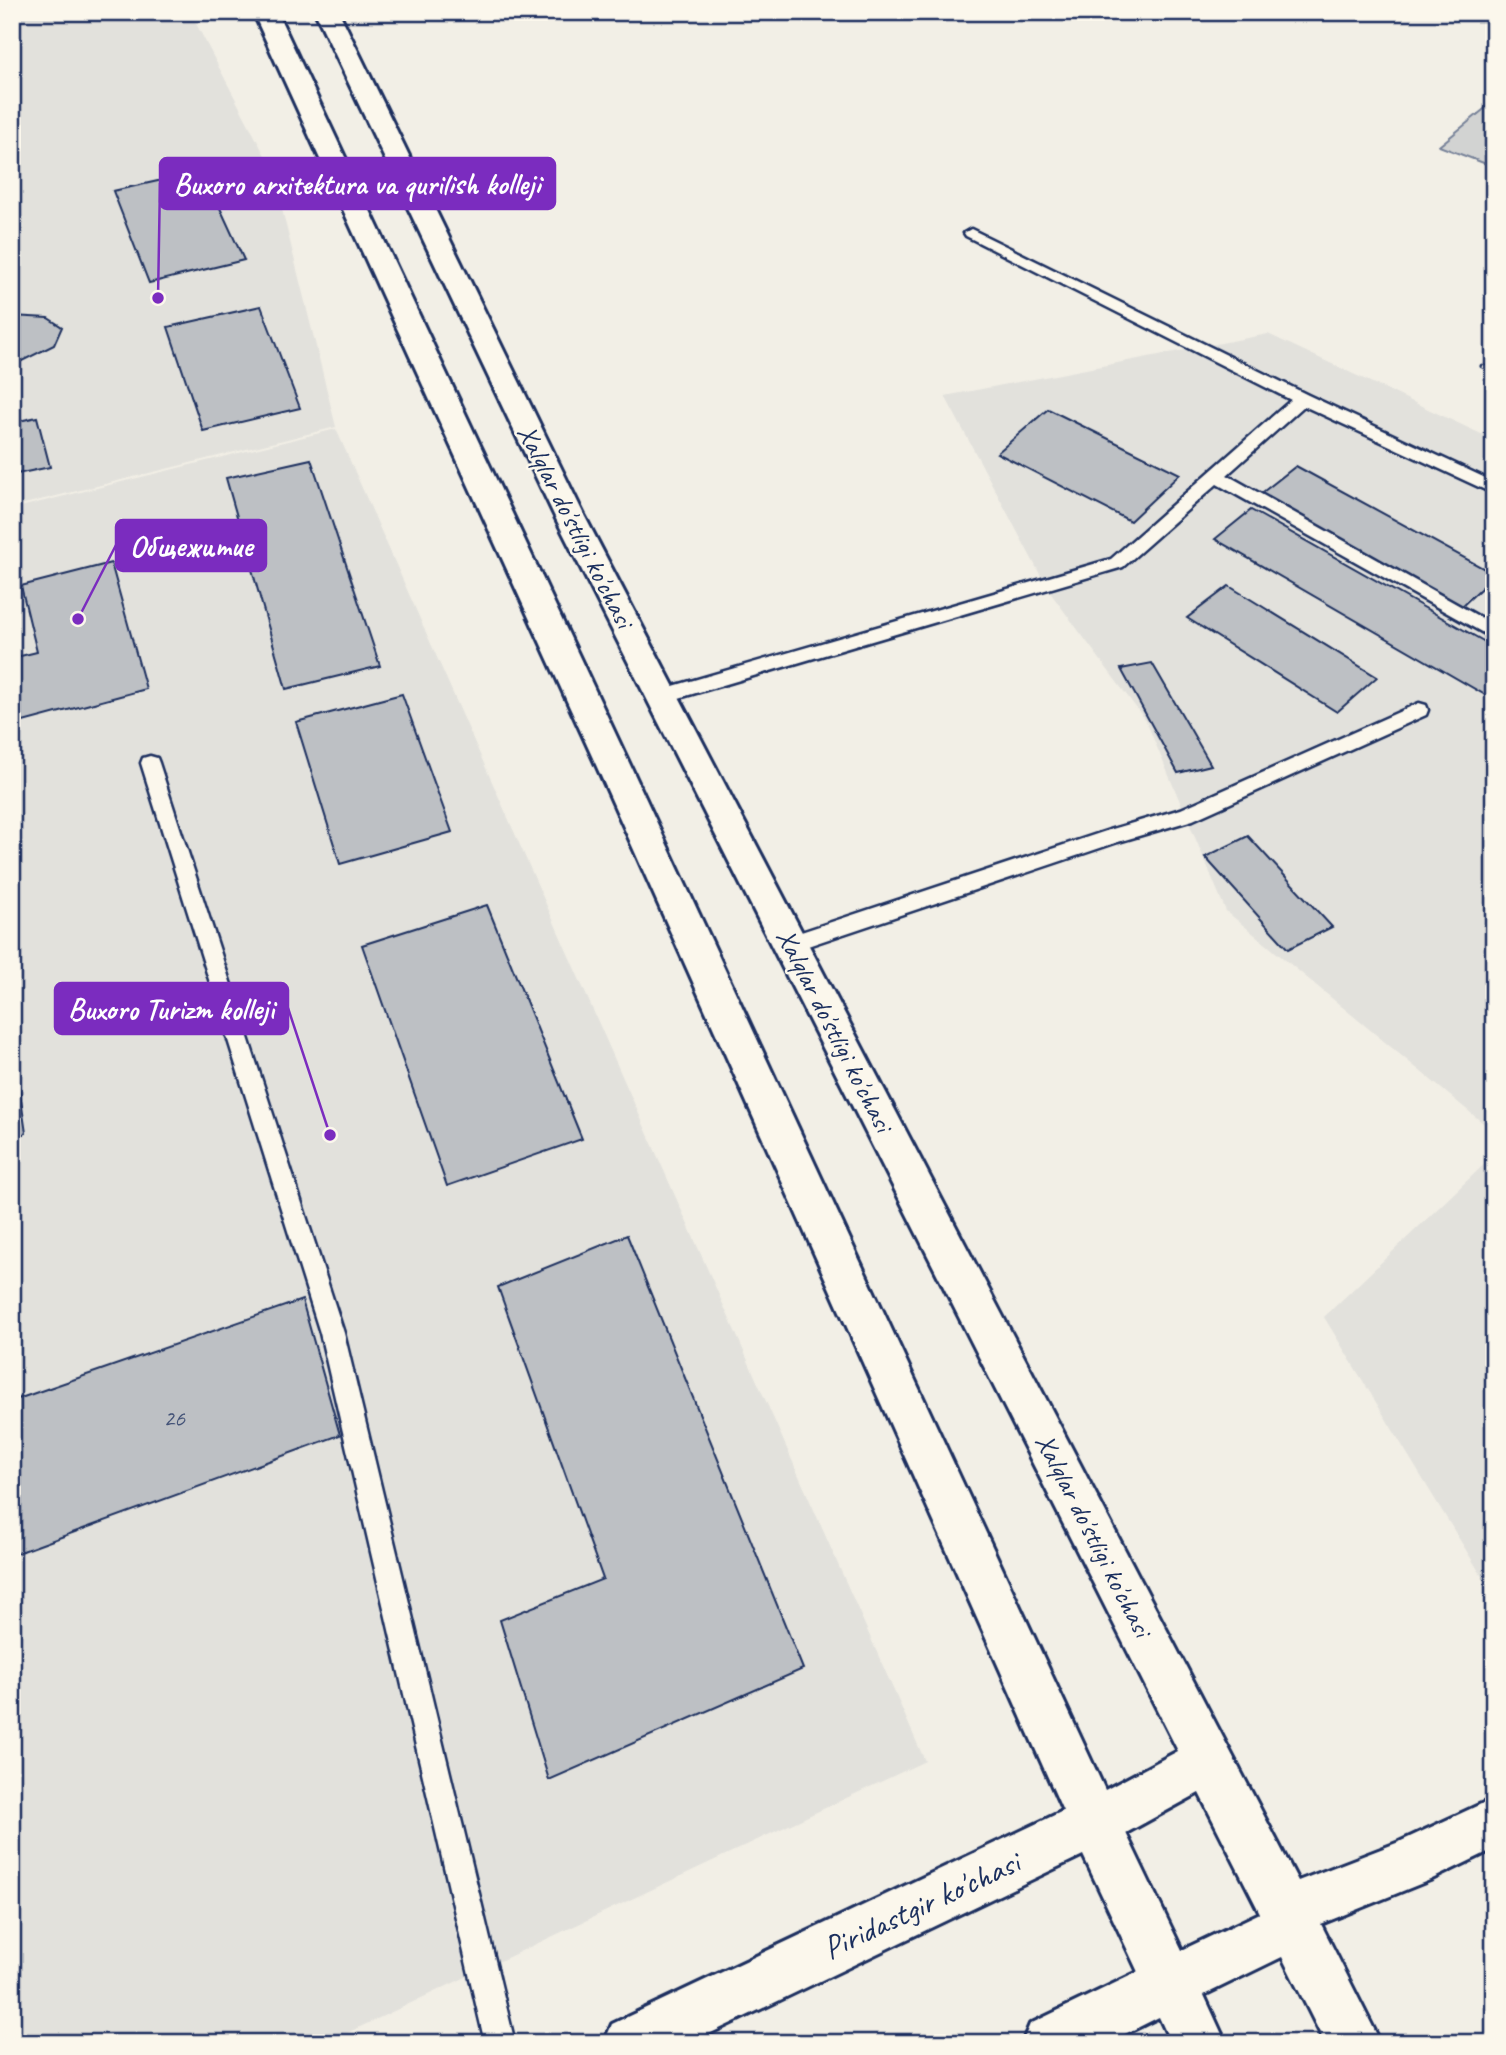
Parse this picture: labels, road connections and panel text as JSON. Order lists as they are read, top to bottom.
{
  "streets": {
    "main road": ["Xalqlar do'stligi ko'chasi", "Piridastgir ko'chasi"]
  },
  "crossings": [
    ["Xalqlar do'stligi ko'chasi", "Piridastgir ko'chasi"]
  ],
  "places": ["Buxoro arxitektura va qurilish kolleji", "Общежитие", "Buxoro Turizm kolleji"],
  "house_numbers": ["26"]
}
